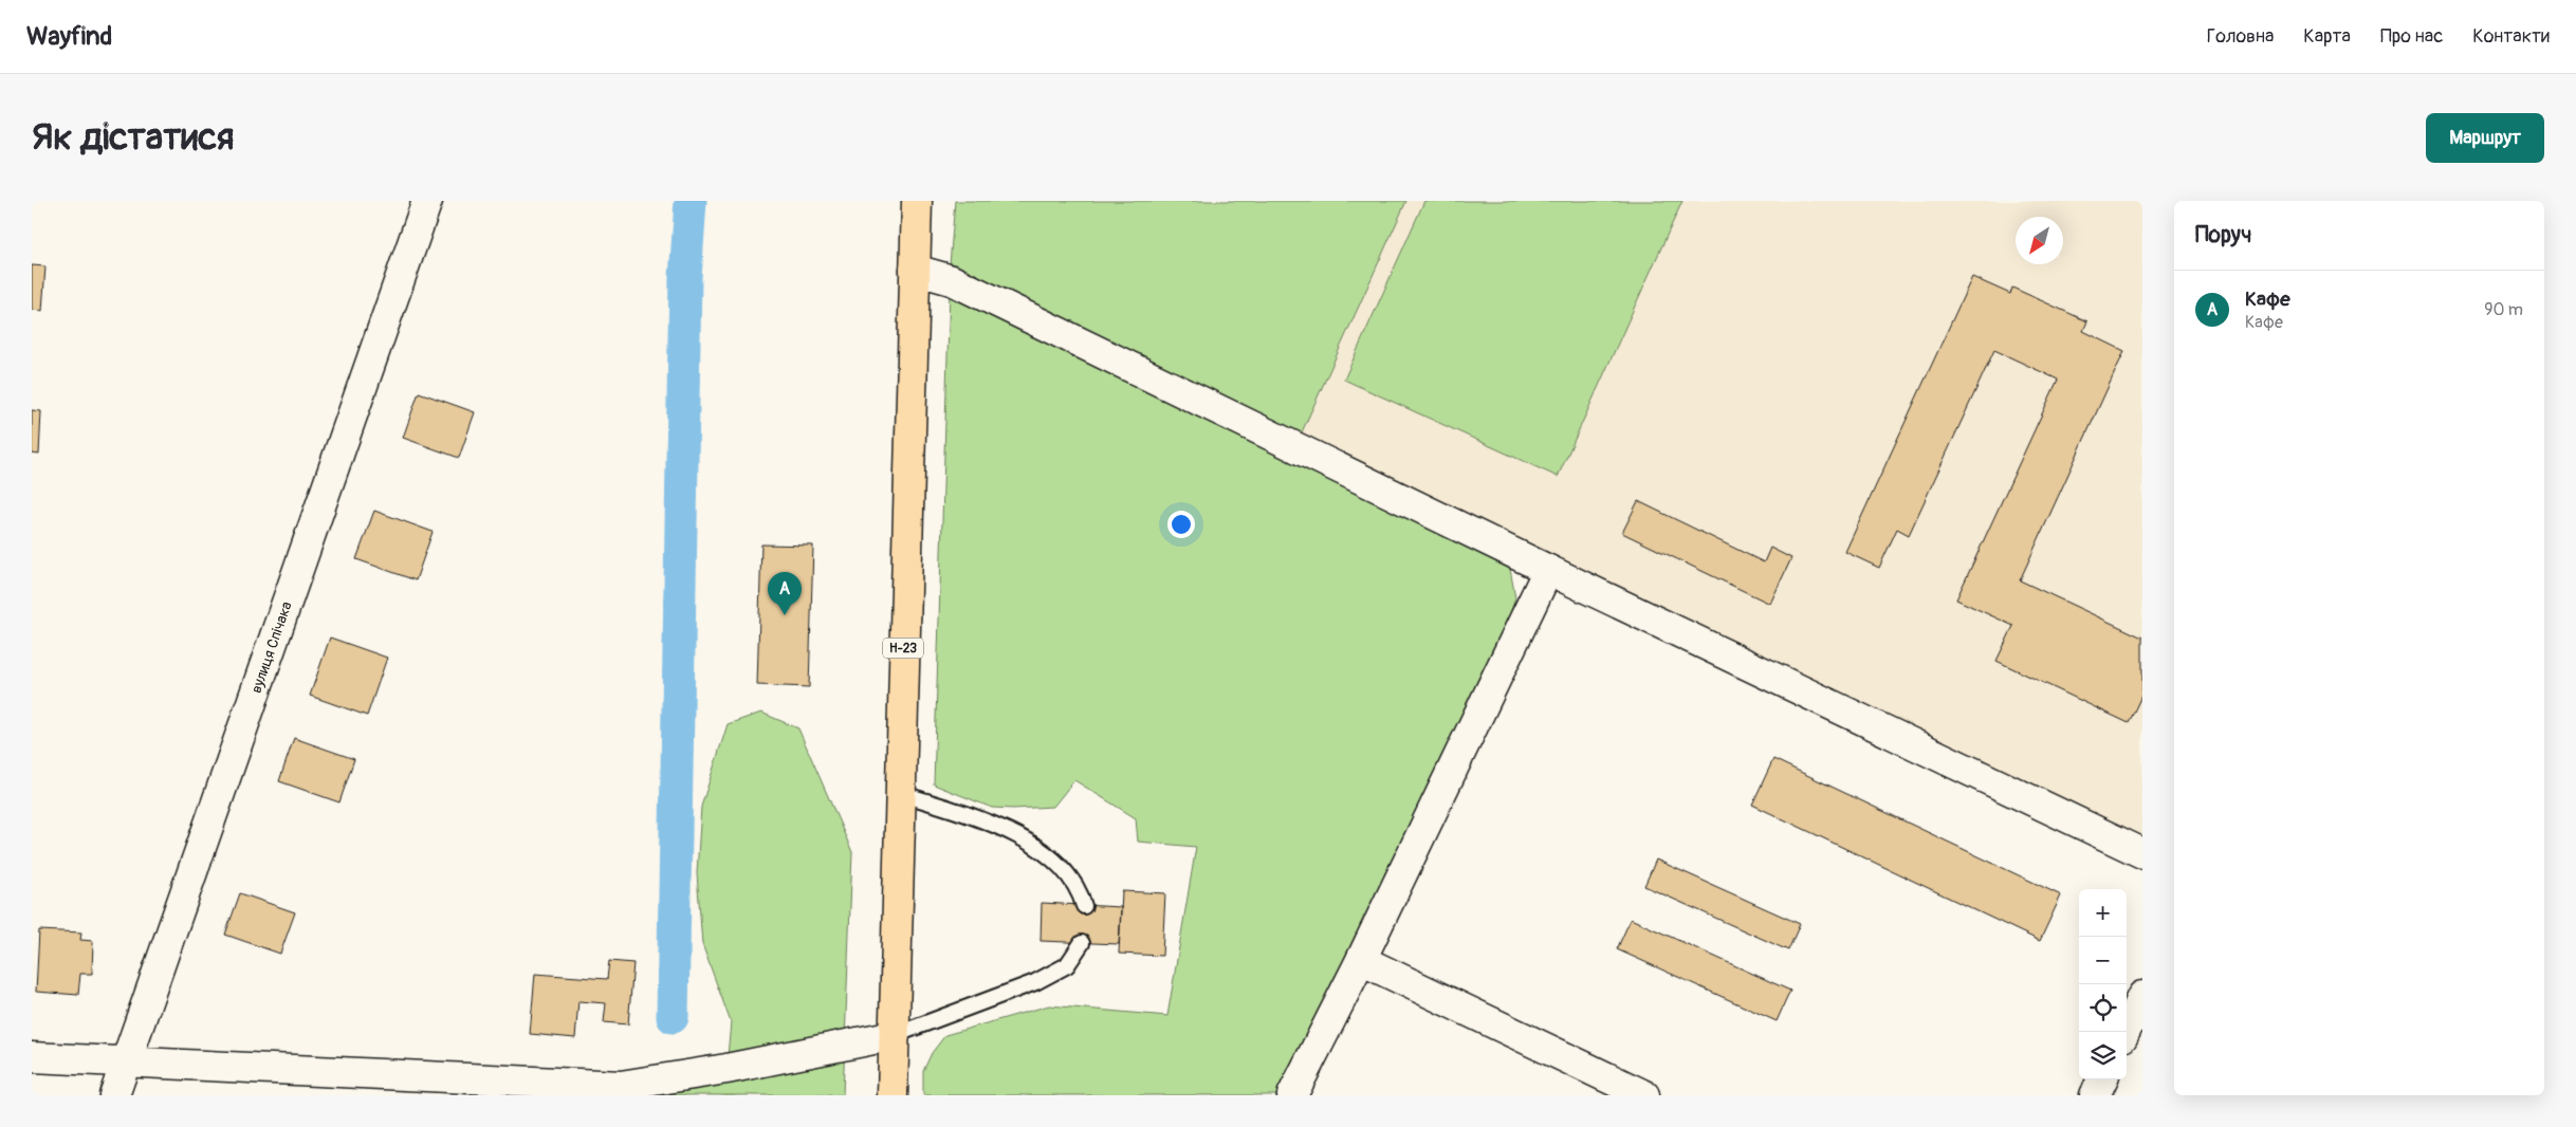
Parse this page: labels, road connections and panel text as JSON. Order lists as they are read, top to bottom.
{
  "streets": {
    "main road": ["Н-23"],
    "street": ["вулиця Спічака"]
  },
  "north": "bottom left",
  "page": {
    "header": "Wayfind",
    "nav": [
      "Головна",
      "Карта",
      "Про нас",
      "Контакти"
    ],
    "buttons": "Маршрут",
    "title": "Як дістатися",
    "heading": "Поруч",
    "list": [
      {
        "mark": "A",
        "name": "Кафе",
        "note": "Кафе",
        "value": "90 m"
      }
    ],
    "pins": "A",
    "map_buttons": ["+", "−"]
  }
}
